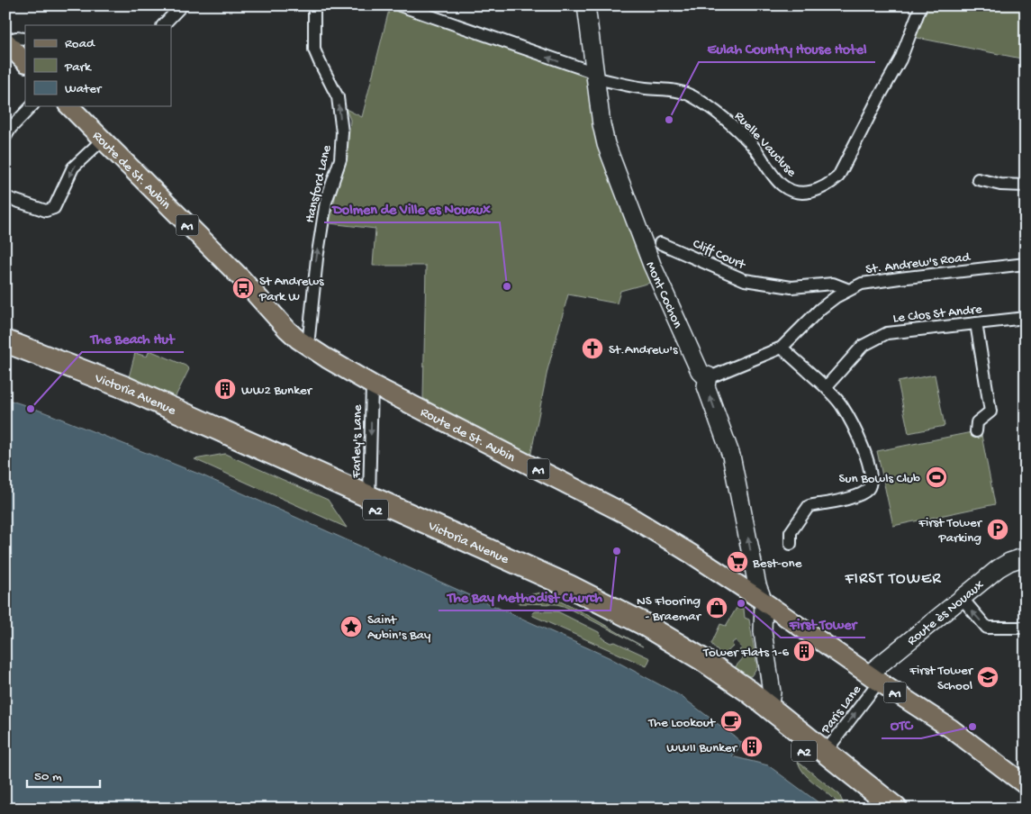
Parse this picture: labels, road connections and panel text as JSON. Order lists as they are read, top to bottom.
{
  "streets": {
    "highway": ["Victoria Avenue", "A2"],
    "main road": [
      "Route de St. Aubin",
      "A1",
      "Mont Cochon",
      "Route ès Nouaux"
    ],
    "street": [
      "Ruelle Vaucluse",
      "Hansford Lane",
      "Cliff Court",
      "St. Andrew's Road",
      "Le Clos St Andre",
      "Farley's Lane",
      "Paris Lane"
    ]
  },
  "crossings": [
    ["Ruelle Vaucluse", "Mont Cochon"],
    ["Route de St. Aubin", "Hansford Lane"],
    ["Route de St. Aubin", "Farley's Lane"],
    ["Route de St. Aubin", "Route ès Nouaux"],
    ["Route de St. Aubin", "Paris Lane"],
    ["Cliff Court", "St. Andrew's Road"],
    ["St. Andrew's Road", "Mont Cochon"],
    ["Victoria Avenue", "Farley's Lane"],
    ["Victoria Avenue", "Paris Lane"],
    ["Route ès Nouaux", "Paris Lane"]
  ],
  "one_way": ["Hansford Lane", "Farley's Lane", "Paris Lane"],
  "districts": ["FIRST TOWER"],
  "places": {
    "other": [
      "Eulah Country House Hotel",
      "Dolmen de Ville es Nouaux",
      "The Beach Hut",
      "The Bay Methodist Church",
      "First Tower",
      "OTC"
    ],
    "bus stop": ["St Andrews Park W"],
    "church": ["St.Andrew's"],
    "building": ["WW2 Bunker", "Tower Flats 1-6", "WWII Bunker"],
    "sports": ["Sun Bowls Club"],
    "parking": ["First Tower Parking"],
    "supermarket": ["Best-one"],
    "shop": ["NS Flooring - Braemar"],
    "place": ["Saint Aubin's Bay"],
    "school or university": ["First Tower School"],
    "cafe": ["The Lookout"]
  },
  "legend": ["Road", "Park", "Water"],
  "scale_bar": "50 m"
}
